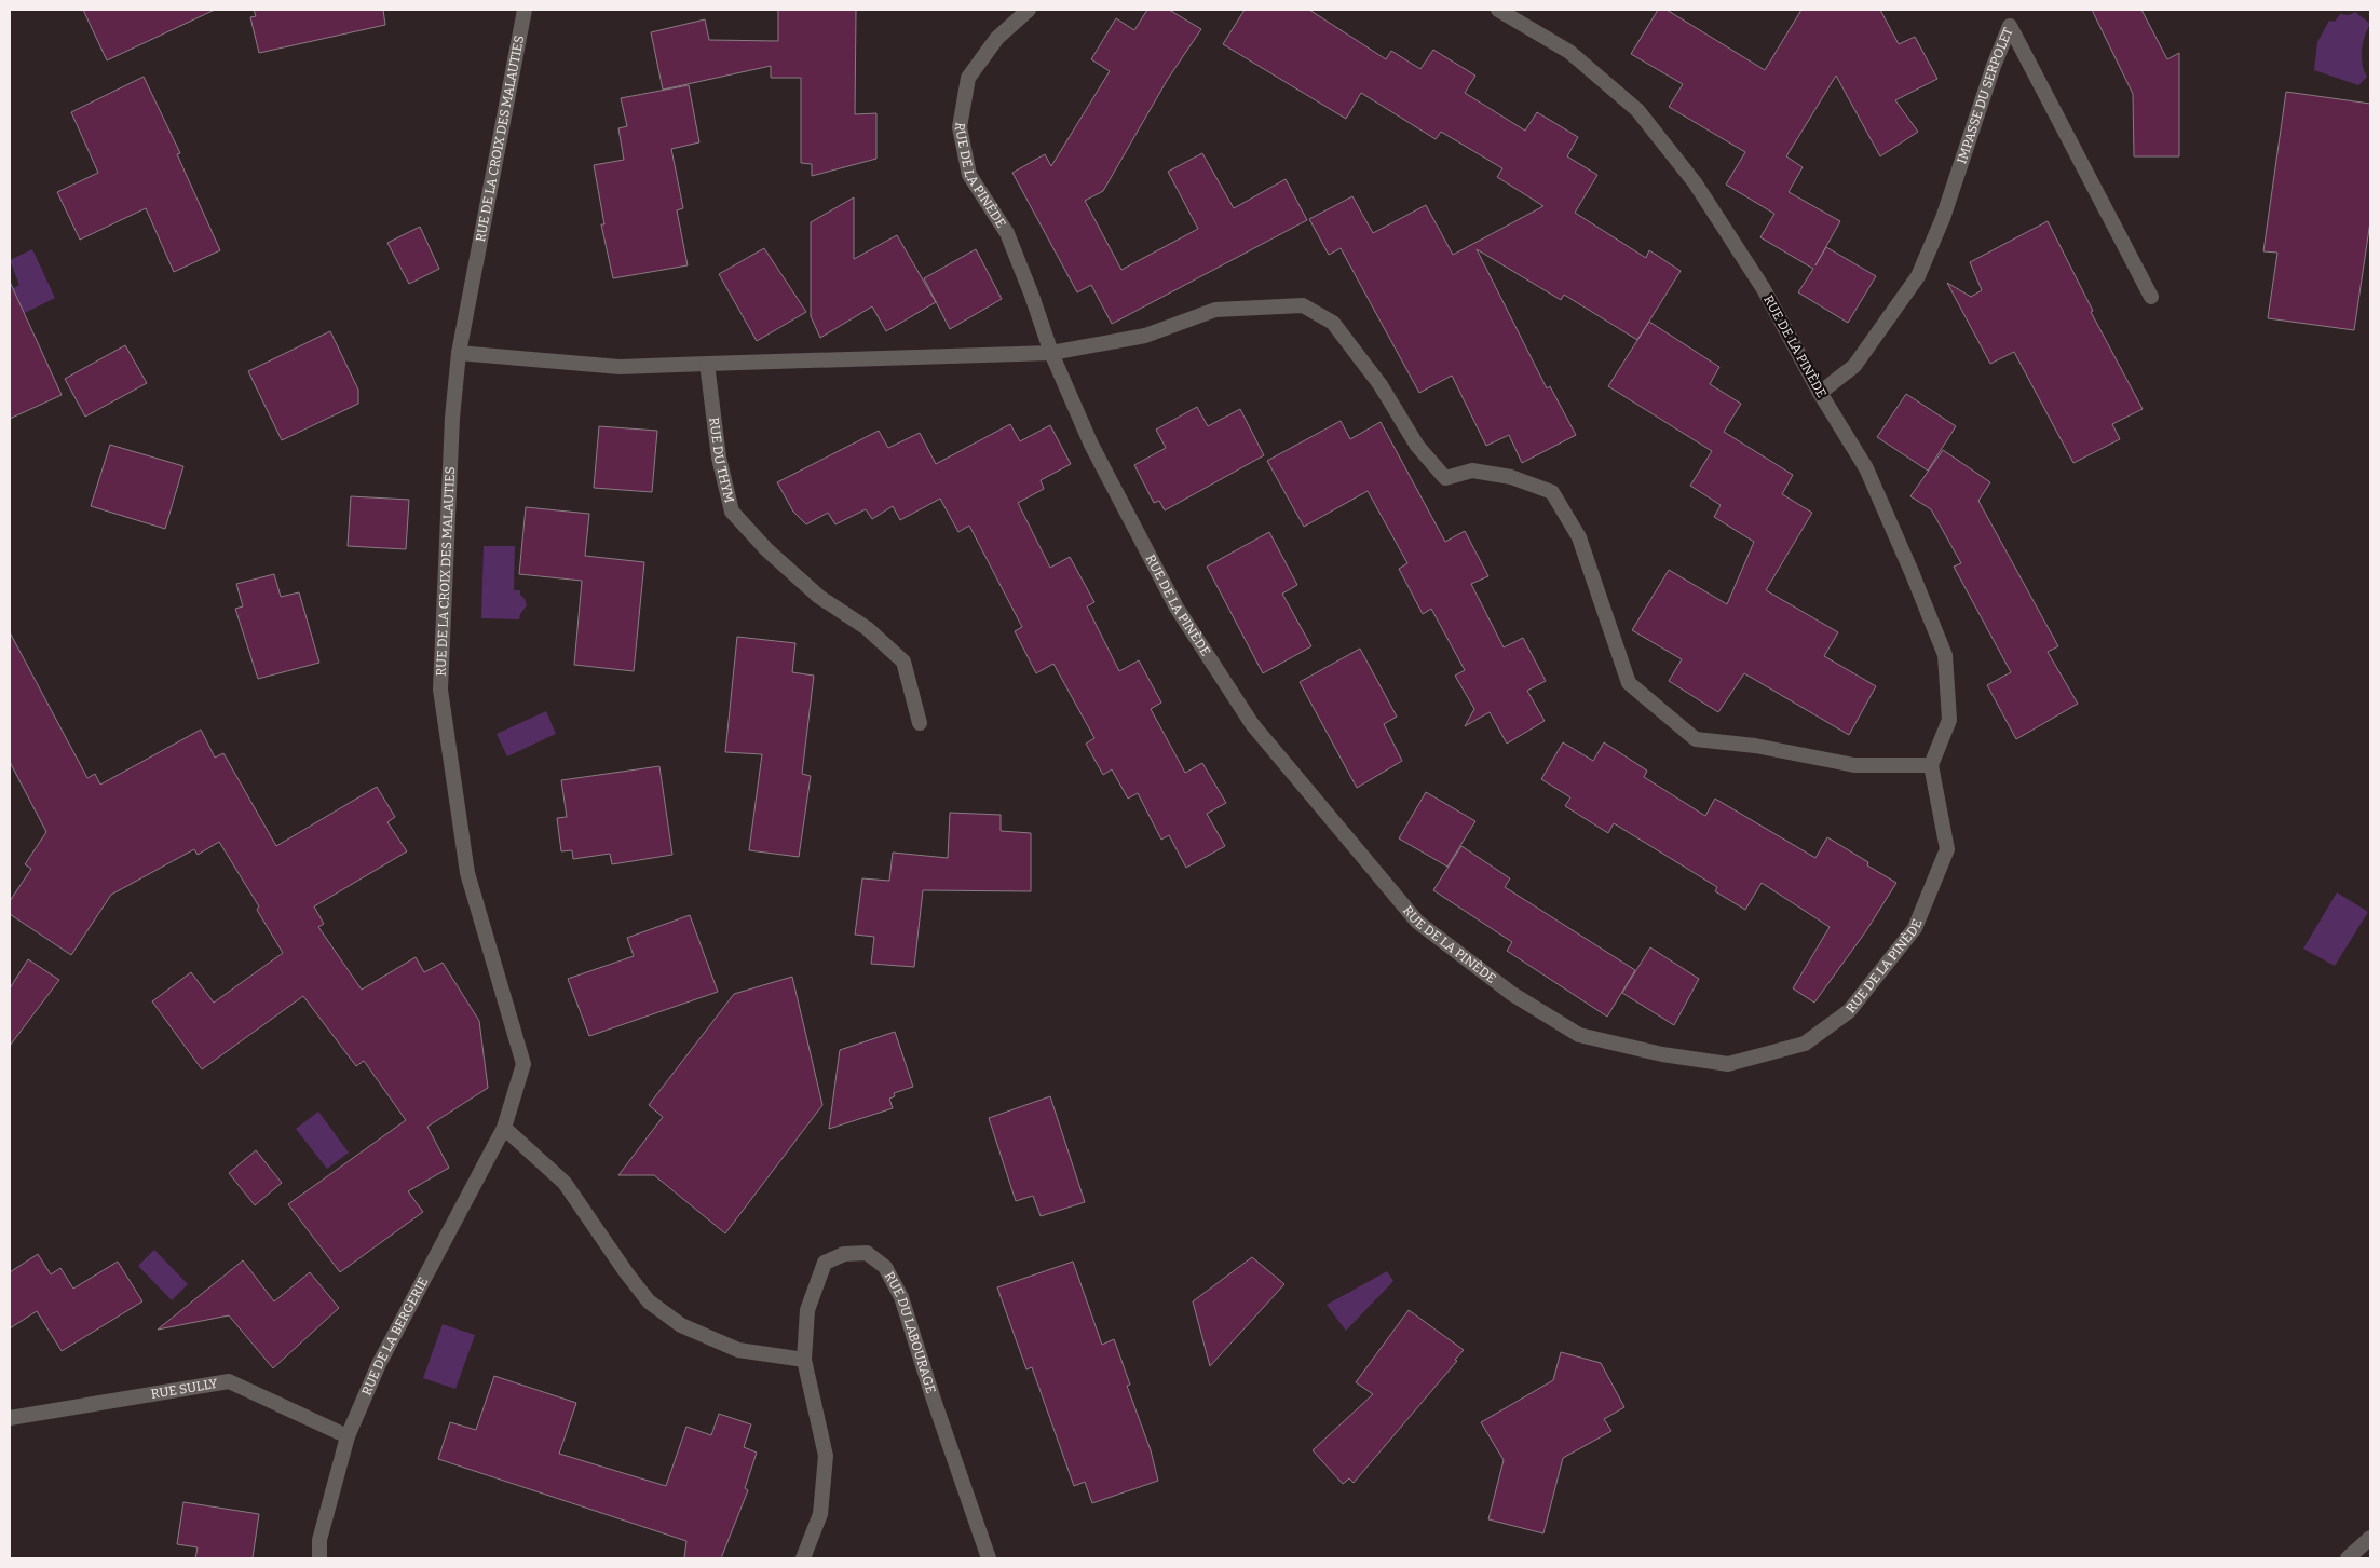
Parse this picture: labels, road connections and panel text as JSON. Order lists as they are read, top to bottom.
{
  "streets": {
    "street": [
      "IMPASSE DU SERPOLET",
      "RUE DE LA CROIX DES MALAUTIES",
      "RUE DE LA PINÈDE",
      "RUE DU THYM",
      "RUE DU LABOURAGE",
      "RUE DE LA BERGERIE",
      "RUE SULLY"
    ]
  },
  "crossings": [
    ["IMPASSE DU SERPOLET", "RUE DE LA PINÈDE"],
    ["RUE DE LA CROIX DES MALAUTIES", "RUE DE LA BERGERIE"],
    ["RUE DE LA BERGERIE", "RUE SULLY"]
  ]
}
